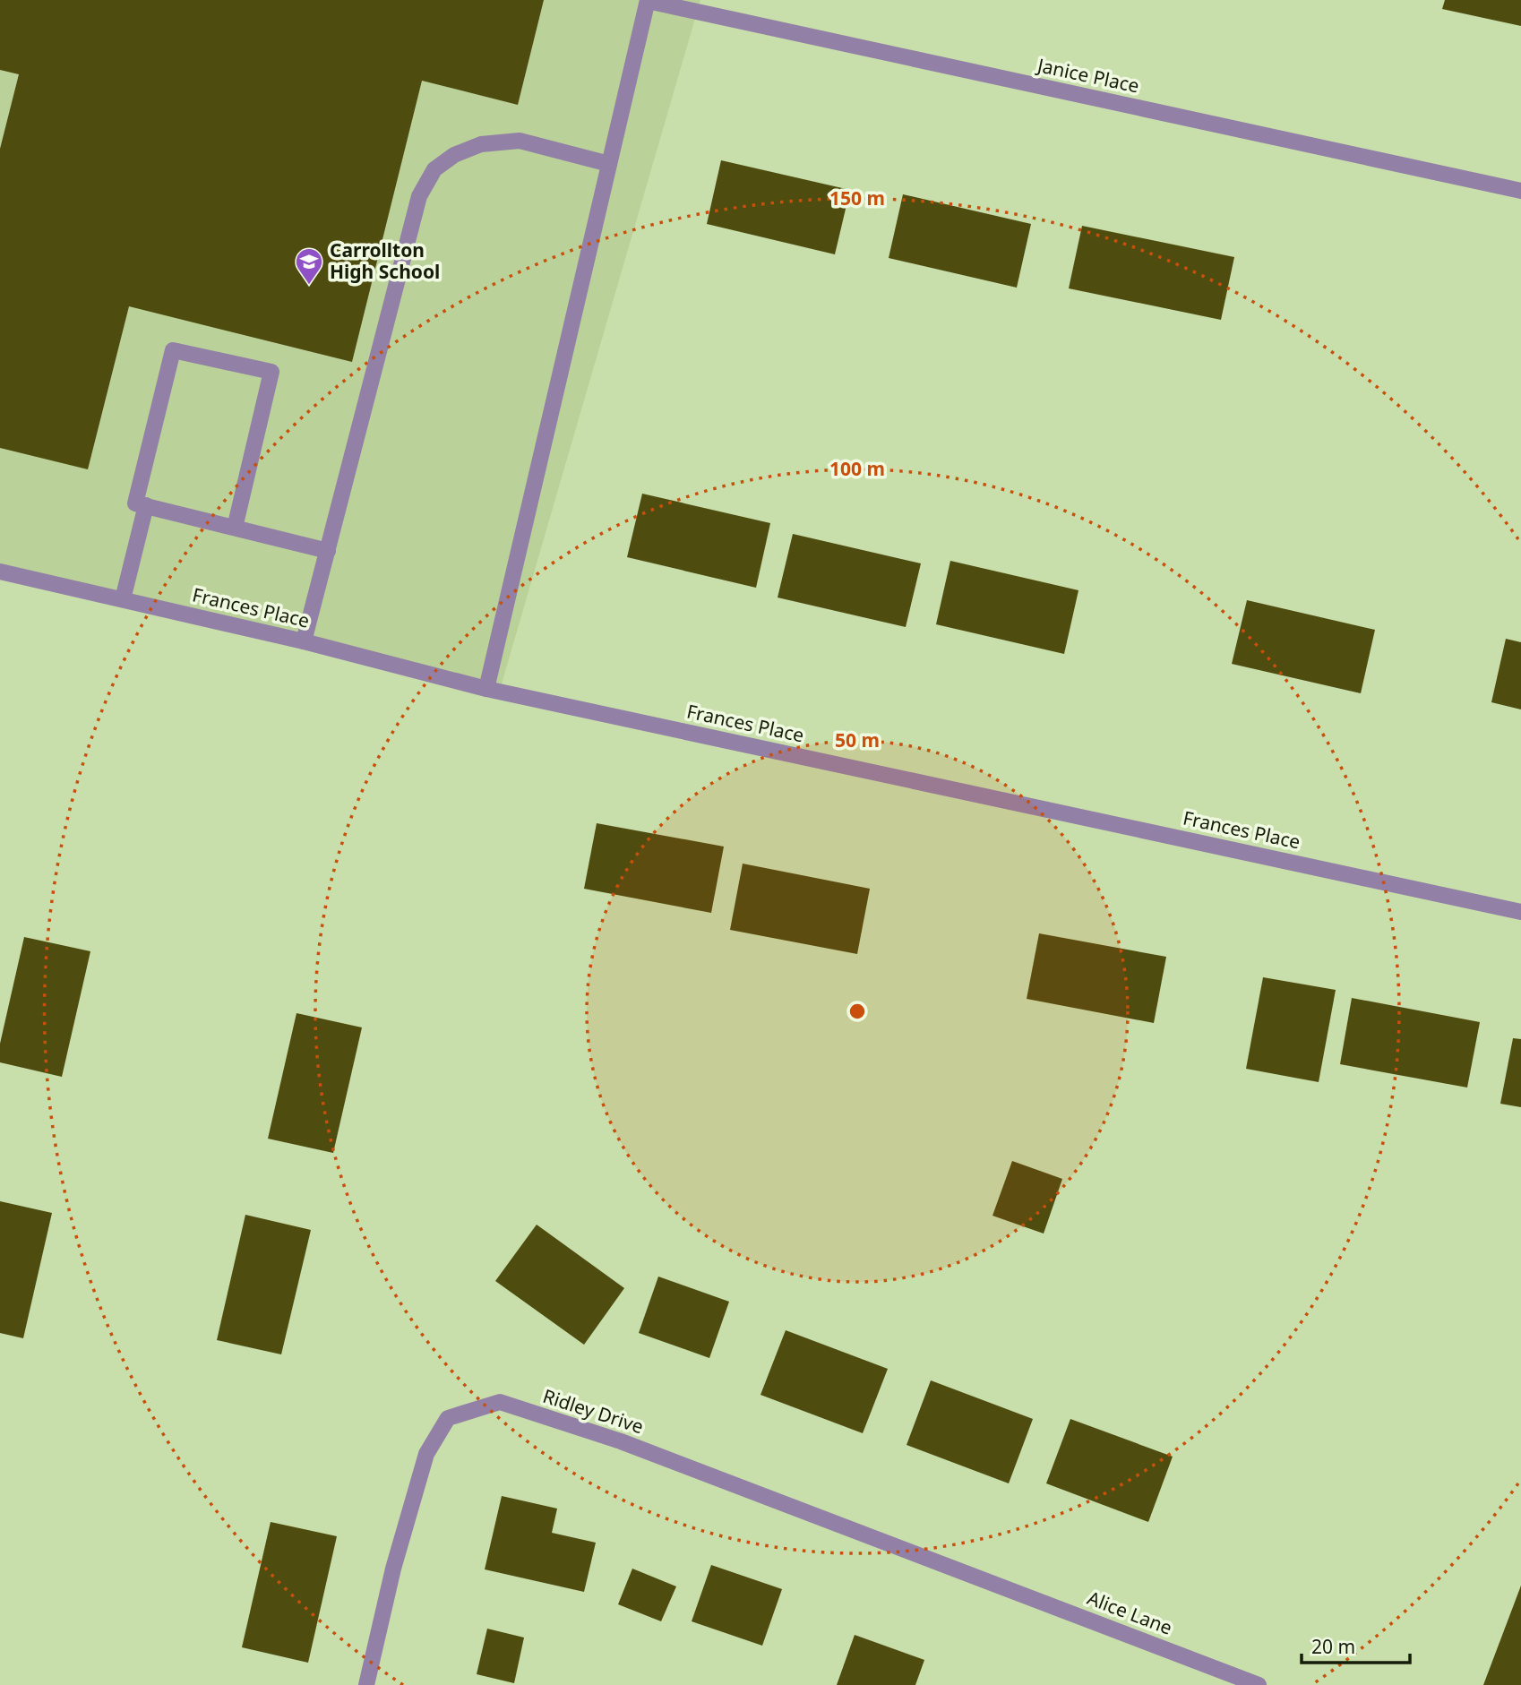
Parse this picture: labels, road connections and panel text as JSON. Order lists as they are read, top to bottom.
{
  "streets": {
    "street": [
      "Janice Place",
      "Frances Place",
      "Ridley Drive",
      "Alice Lane"
    ]
  },
  "crossings": [
    ["Ridley Drive", "Alice Lane"]
  ],
  "places": {
    "school or university": ["Carrollton High School"]
  },
  "scale_bar": "20 m",
  "rings": ["150 m", "100 m", "50 m"]
}
